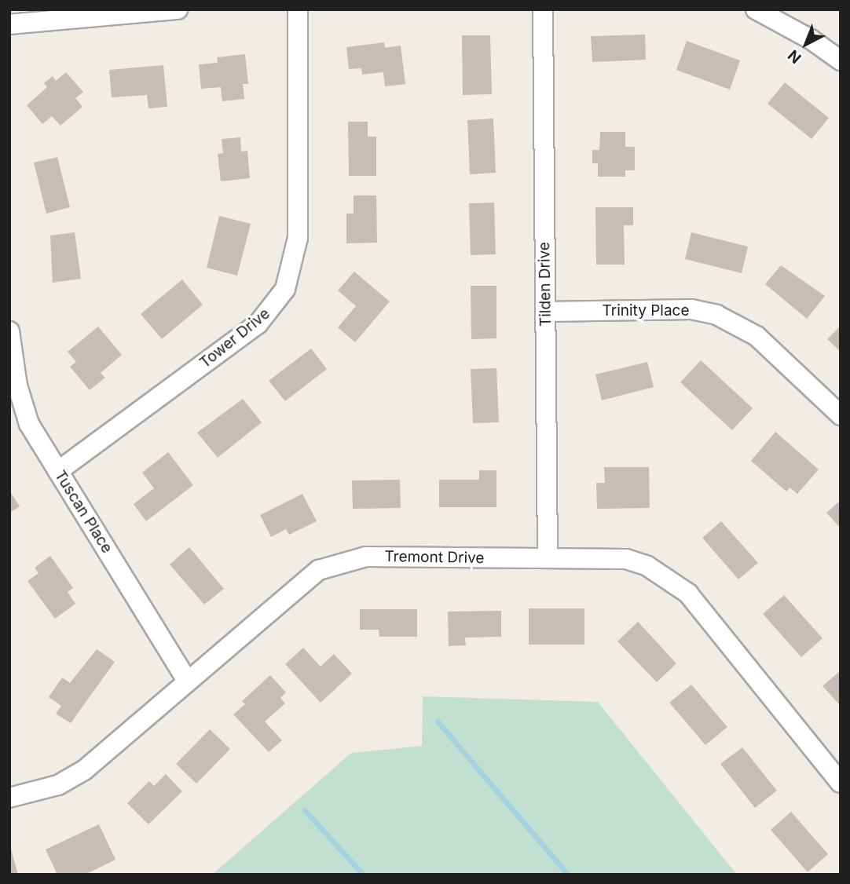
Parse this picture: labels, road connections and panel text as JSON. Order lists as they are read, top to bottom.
{
  "streets": {
    "street": [
      "Tilden Drive",
      "Trinity Place",
      "Tower Drive",
      "Tuscan Place",
      "Tremont Drive"
    ]
  },
  "crossings": [
    ["Tilden Drive", "Trinity Place"],
    ["Tilden Drive", "Tremont Drive"],
    ["Tower Drive", "Tuscan Place"],
    ["Tuscan Place", "Tremont Drive"]
  ],
  "north": "bottom left"
}
